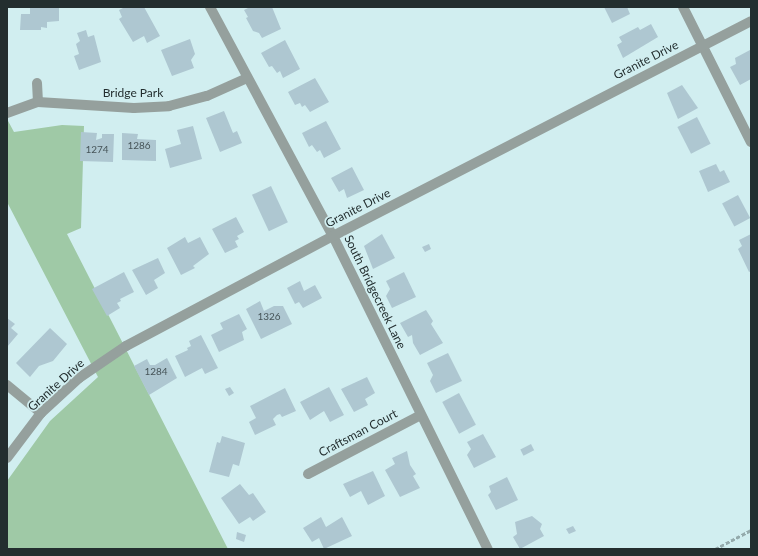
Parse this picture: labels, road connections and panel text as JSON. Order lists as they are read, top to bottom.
{
  "streets": {
    "street": [
      "Granite Drive",
      "Bridge Park",
      "South Bridgecreek Lane",
      "Craftsman Court"
    ]
  },
  "crossings": [
    ["Granite Drive", "South Bridgecreek Lane"],
    ["Bridge Park", "South Bridgecreek Lane"],
    ["South Bridgecreek Lane", "Craftsman Court"]
  ],
  "house_numbers": [
    "1286",
    "1274",
    "1326",
    "1284"
  ]
}
